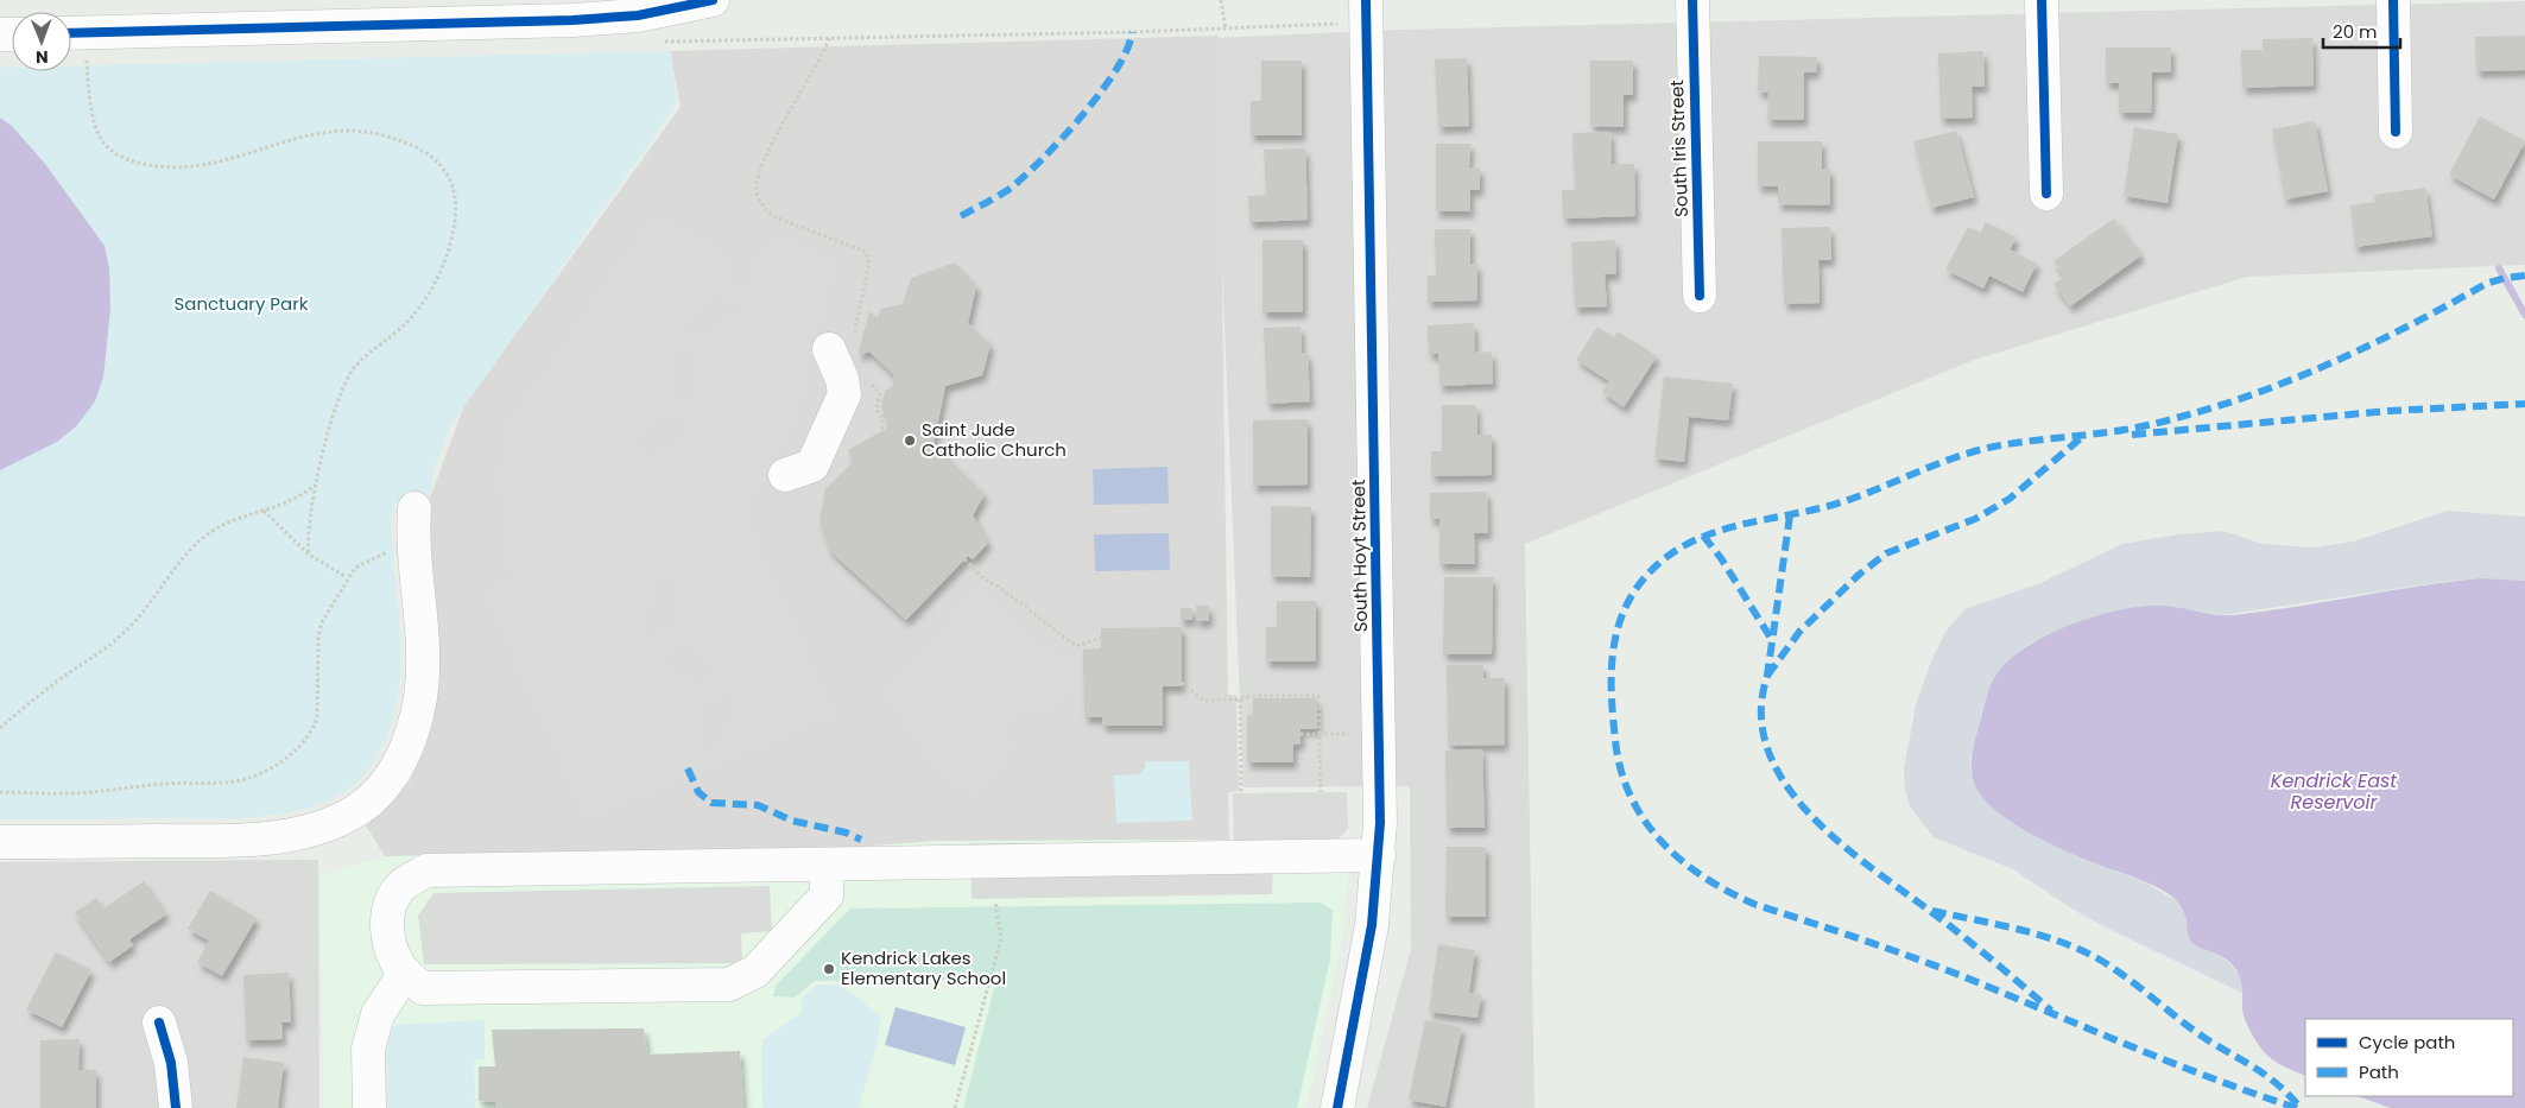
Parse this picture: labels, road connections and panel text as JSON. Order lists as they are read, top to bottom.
{
  "streets": {
    "street": ["South Iris Street", "South Hoyt Street"]
  },
  "water": ["Kendrick East Reservoir"],
  "parks": ["Sanctuary Park"],
  "places": ["Saint Jude Catholic Church", "Kendrick Lakes Elementary School"],
  "legend": ["Cycle path", "Path"],
  "scale_bar": "20 m",
  "north": "bottom"
}
